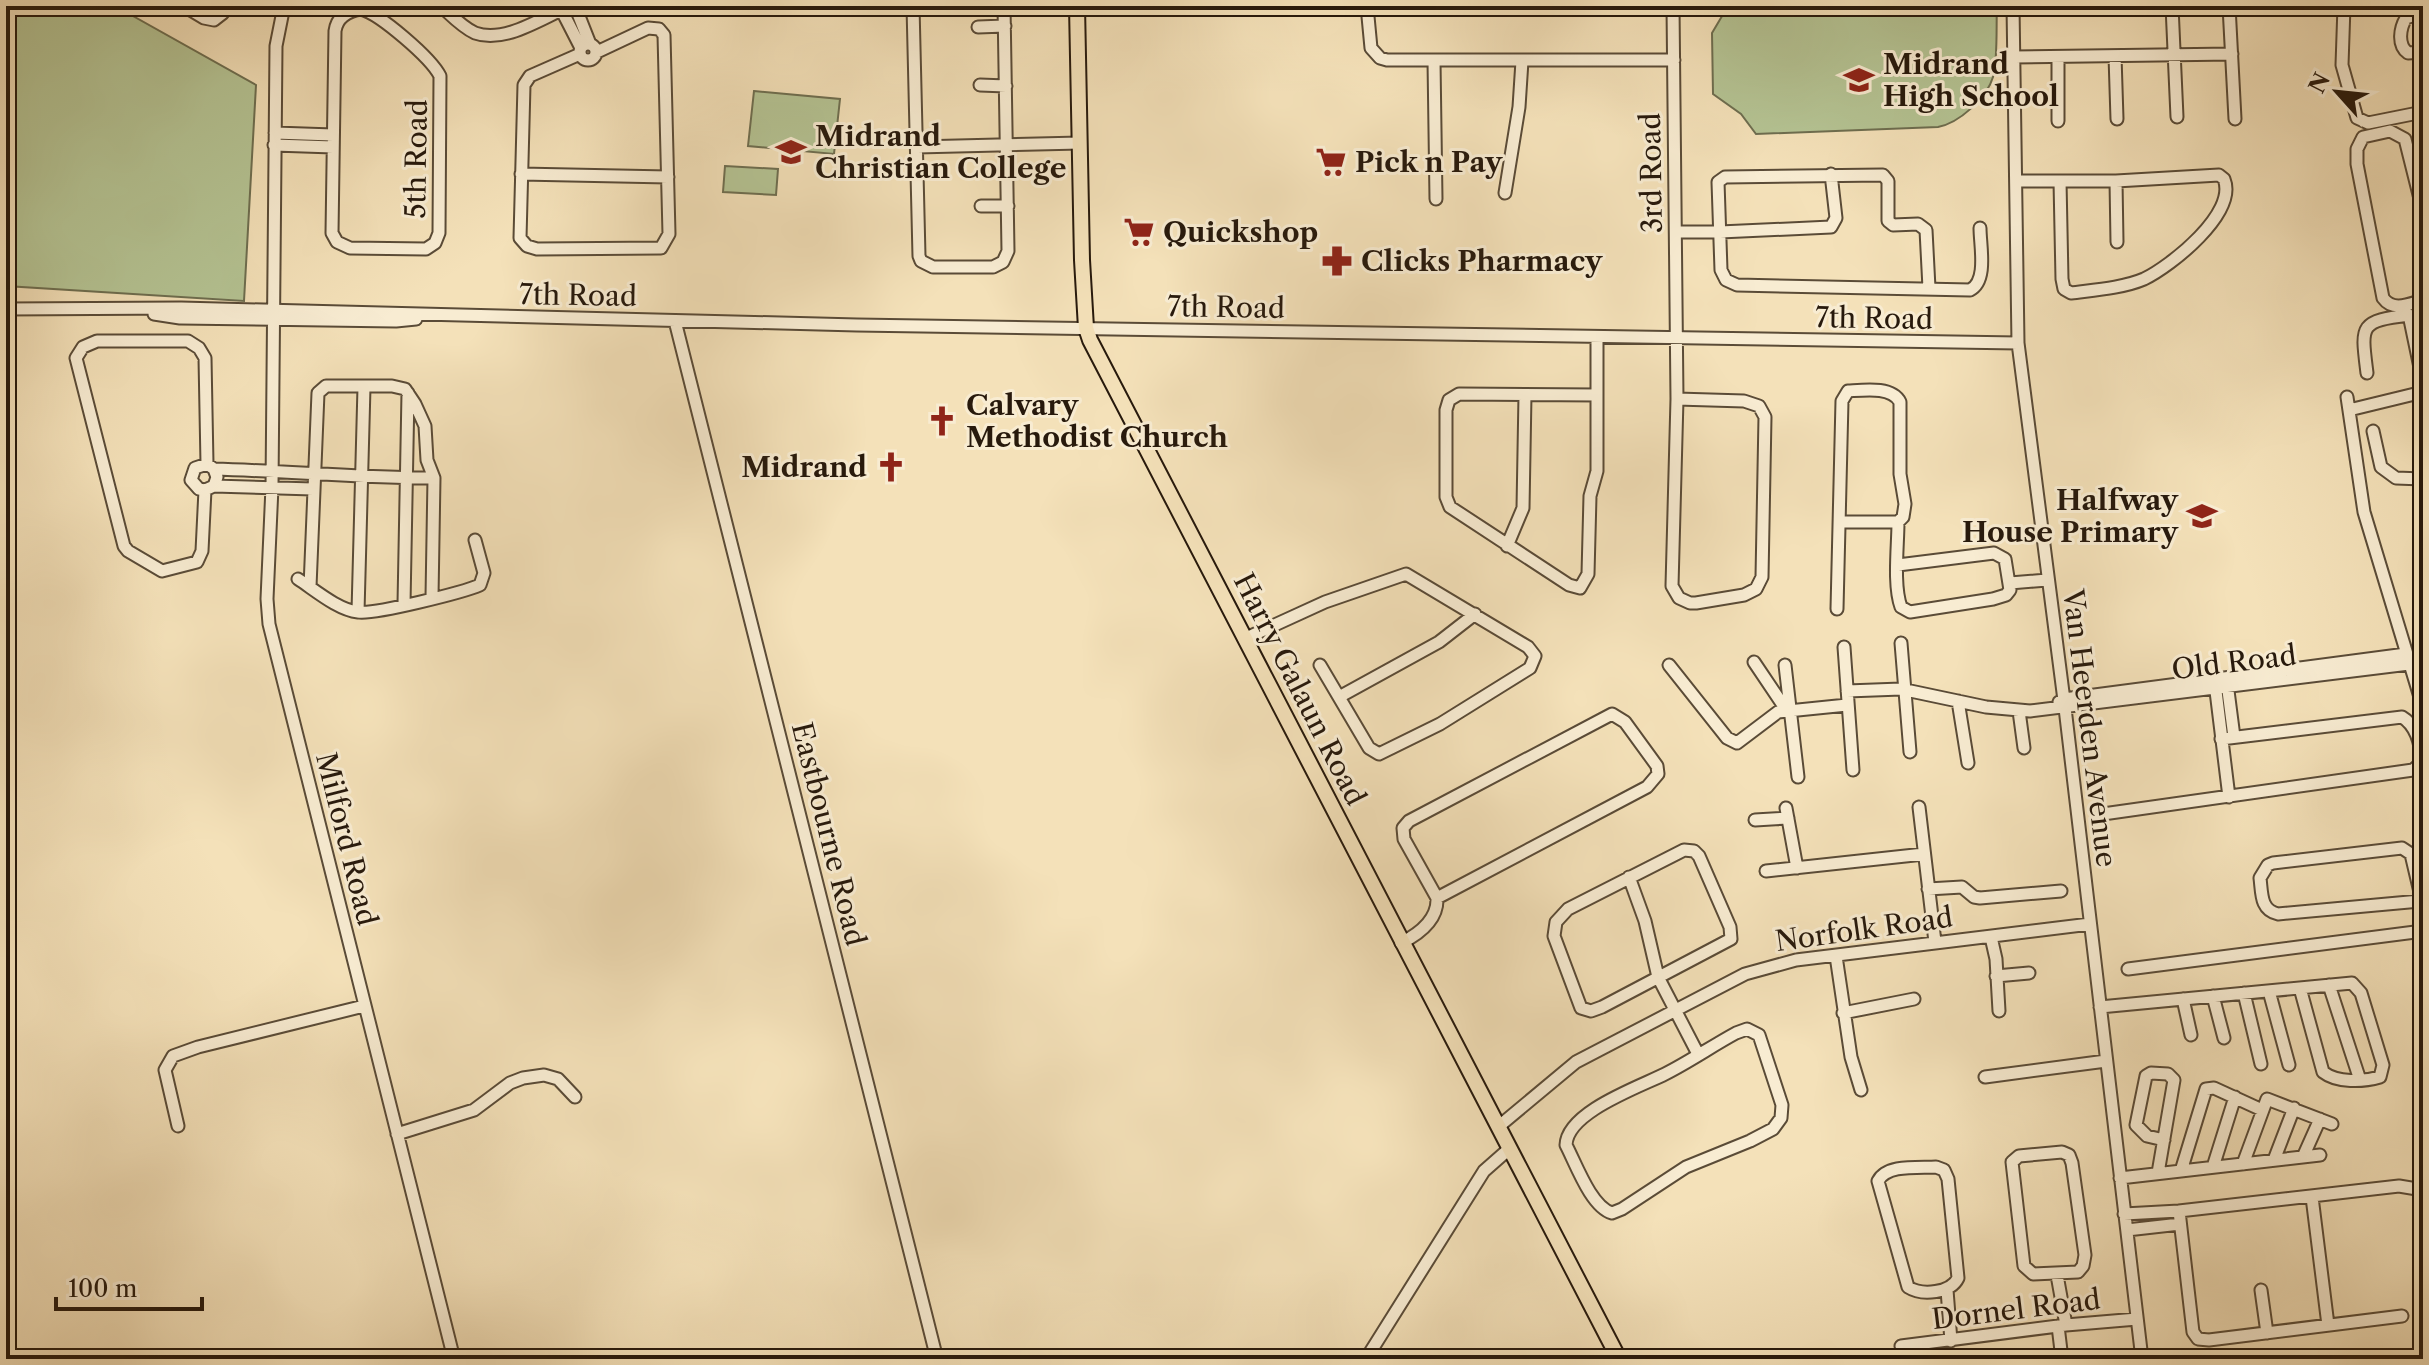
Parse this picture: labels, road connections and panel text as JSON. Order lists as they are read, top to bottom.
{
  "streets": {
    "main road": ["Harry Galaun Road"],
    "street": [
      "5th Road",
      "3rd Road",
      "7th Road",
      "Old Road",
      "Van Heerden Avenue",
      "Eastbourne Road",
      "Milford Road",
      "Norfolk Road",
      "Dornel Road"
    ]
  },
  "crossings": [
    ["3rd Road", "7th Road"],
    ["7th Road", "Harry Galaun Road"],
    ["7th Road", "Van Heerden Avenue"],
    ["7th Road", "Eastbourne Road"],
    ["7th Road", "Milford Road"],
    ["Old Road", "Van Heerden Avenue"],
    ["Harry Galaun Road", "Norfolk Road"],
    ["Van Heerden Avenue", "Norfolk Road"],
    ["Van Heerden Avenue", "Dornel Road"]
  ],
  "places": {
    "school or university": ["Midrand High School", "Midrand Christian College", "Halfway House Primary"],
    "supermarket": ["Pick n Pay", "Quickshop"],
    "pharmacy": ["Clicks Pharmacy"],
    "church": ["Calvary Methodist Church", "Midrand"]
  },
  "scale_bar": "100 m",
  "north": "top left"
}
